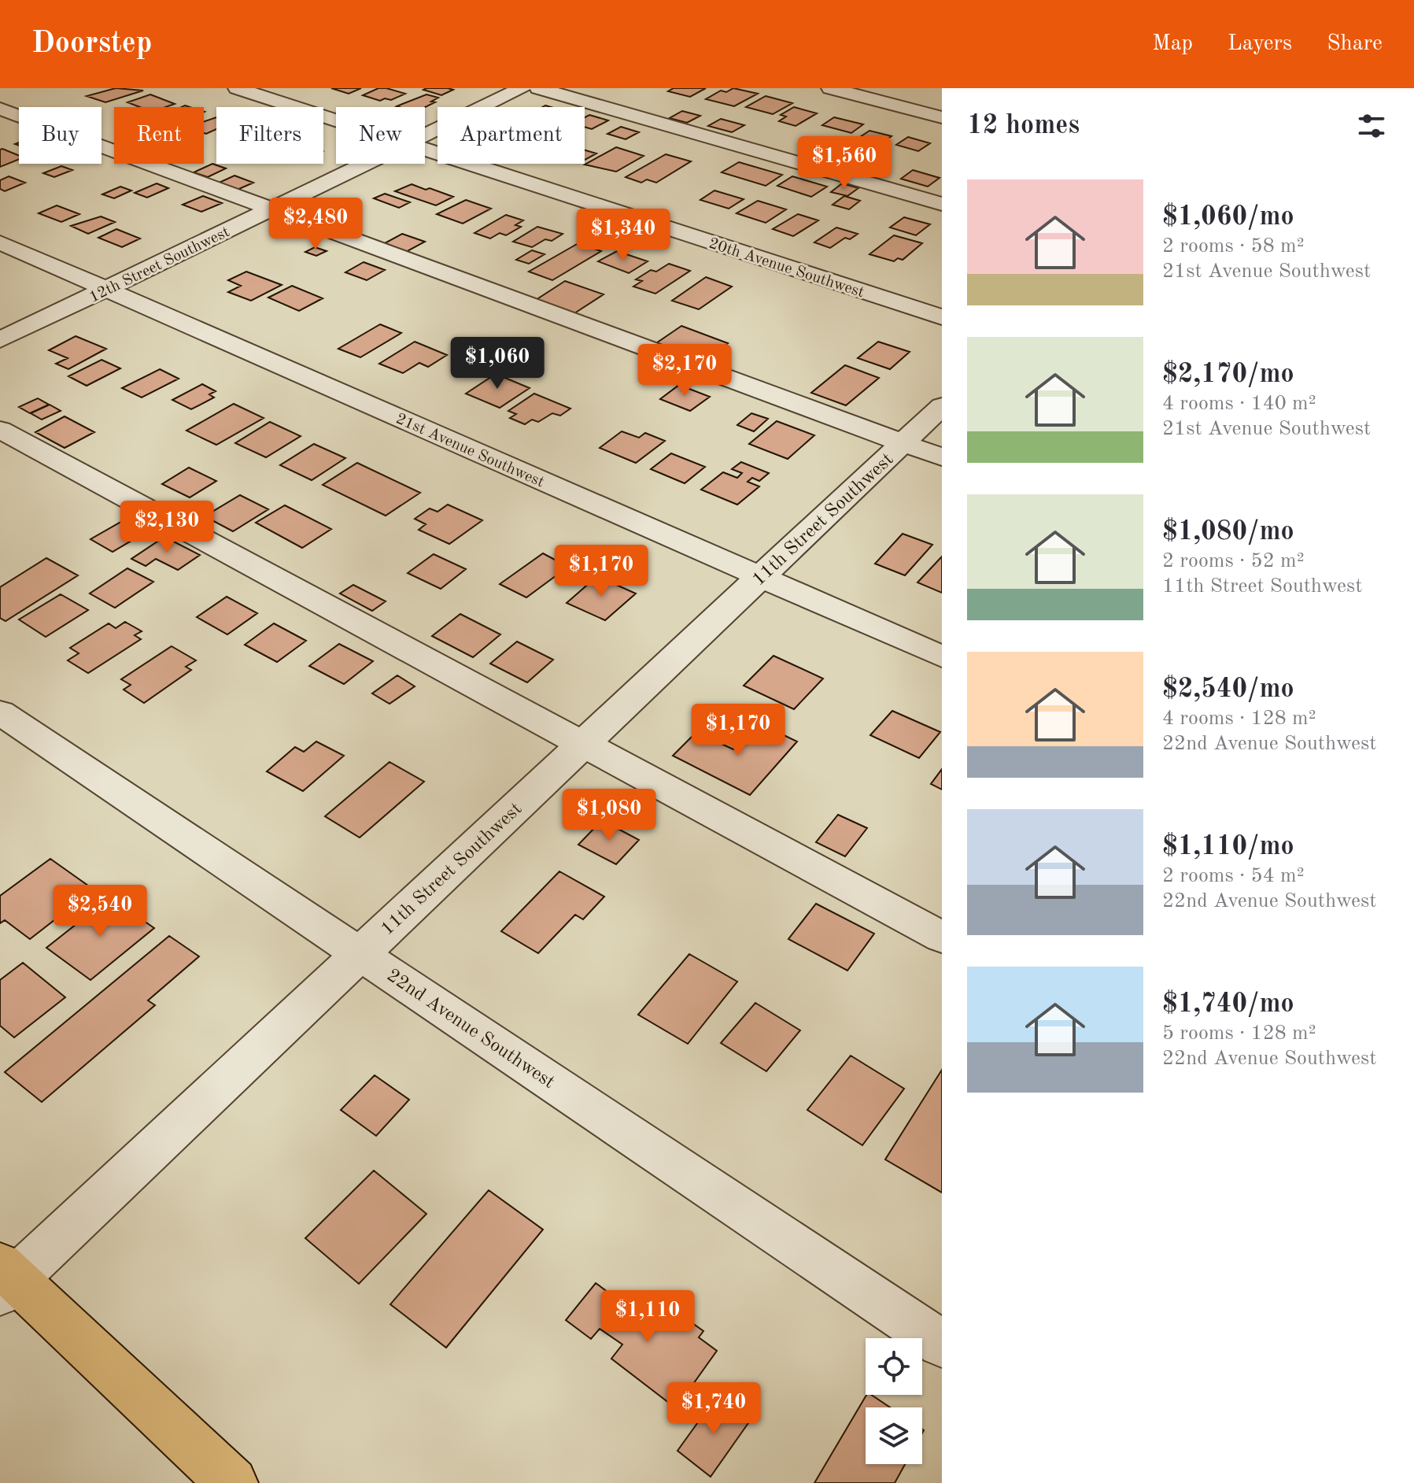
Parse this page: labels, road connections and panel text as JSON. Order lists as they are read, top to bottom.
{
  "streets": {
    "street": [
      "12th Street Southwest",
      "20th Avenue Southwest",
      "21st Avenue Southwest",
      "11th Street Southwest",
      "22nd Avenue Southwest"
    ]
  },
  "crossings": [
    ["12th Street Southwest", "21st Avenue Southwest"],
    ["21st Avenue Southwest", "11th Street Southwest"],
    ["11th Street Southwest", "22nd Avenue Southwest"]
  ],
  "page": {
    "header": "Doorstep",
    "nav": ["Map", "Layers", "Share"],
    "heading": "12 homes",
    "chip": [
      "Buy",
      "Rent",
      "Filters",
      "New",
      "Apartment"
    ],
    "price": [
      "$1,560",
      "$2,480",
      "$1,340",
      "$1,060",
      "$2,170",
      "$2,130",
      "$1,170",
      "$1,170",
      "$1,080",
      "$2,540",
      "$1,110",
      "$1,740"
    ],
    "list": [
      {
        "name": "$1,060/mo",
        "note": "2 rooms · 58 m² · 21st Avenue Southwest"
      },
      {
        "name": "$2,170/mo",
        "note": "4 rooms · 140 m² · 21st Avenue Southwest"
      },
      {
        "name": "$1,080/mo",
        "note": "2 rooms · 52 m² · 11th Street Southwest"
      },
      {
        "name": "$2,540/mo",
        "note": "4 rooms · 128 m² · 22nd Avenue Southwest"
      },
      {
        "name": "$1,110/mo",
        "note": "2 rooms · 54 m² · 22nd Avenue Southwest"
      },
      {
        "name": "$1,740/mo",
        "note": "5 rooms · 128 m² · 22nd Avenue Southwest"
      }
    ]
  }
}
